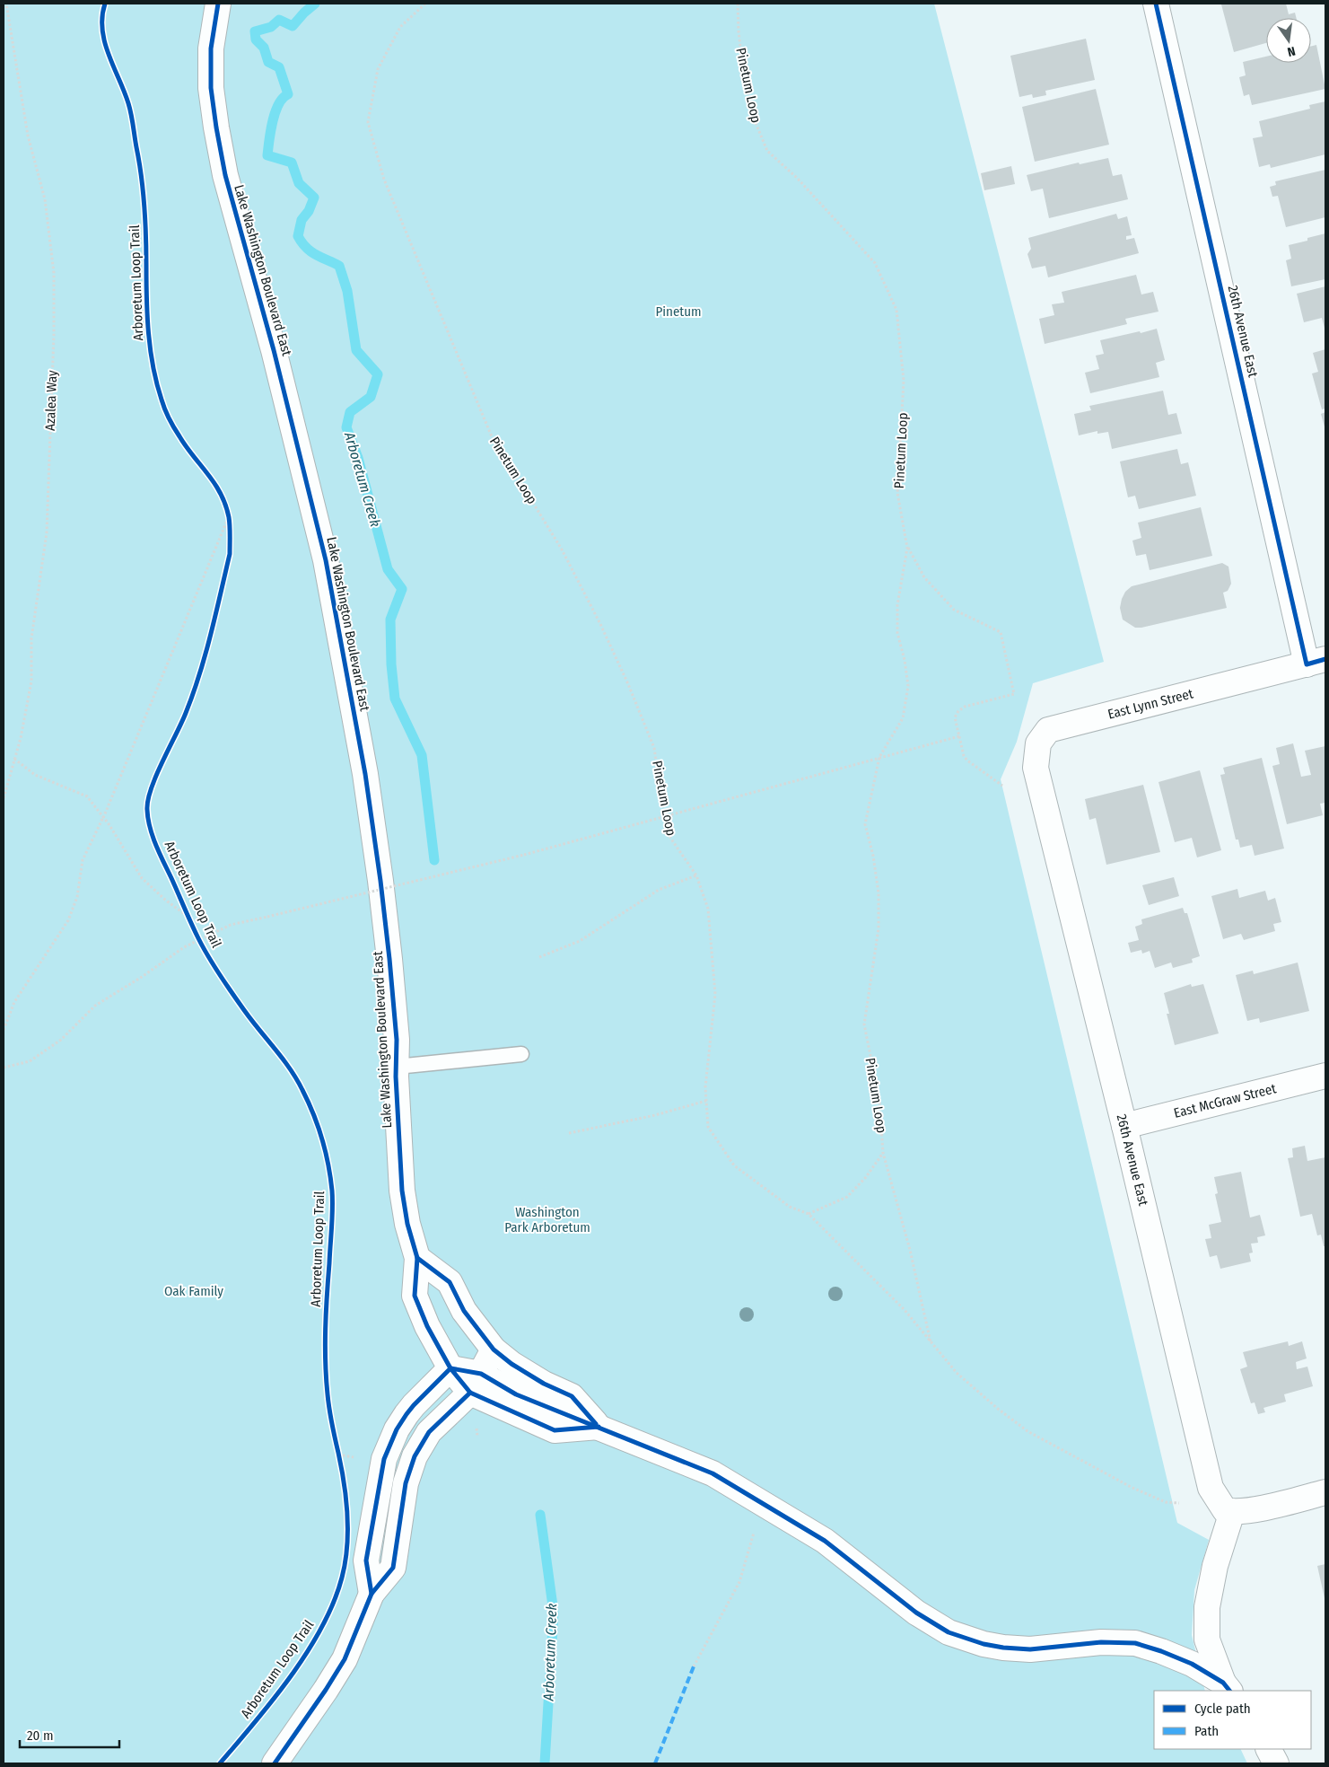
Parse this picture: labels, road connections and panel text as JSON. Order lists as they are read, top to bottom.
{
  "streets": {
    "street": [
      "Lake Washington Boulevard East",
      "26th Avenue East",
      "East Lynn Street",
      "East McGraw Street"
    ],
    "path": ["Pinetum Loop", "Azalea Way"],
    "cycle path": ["Arboretum Loop Trail"]
  },
  "crossings": [
    ["26th Avenue East", "East Lynn Street"],
    ["26th Avenue East", "East McGraw Street"]
  ],
  "water": ["Arboretum Creek"],
  "parks": ["Pinetum", "Washington Park Arboretum", "Oak Family"],
  "legend": ["Cycle path", "Path"],
  "scale_bar": "20 m",
  "north": "bottom"
}
